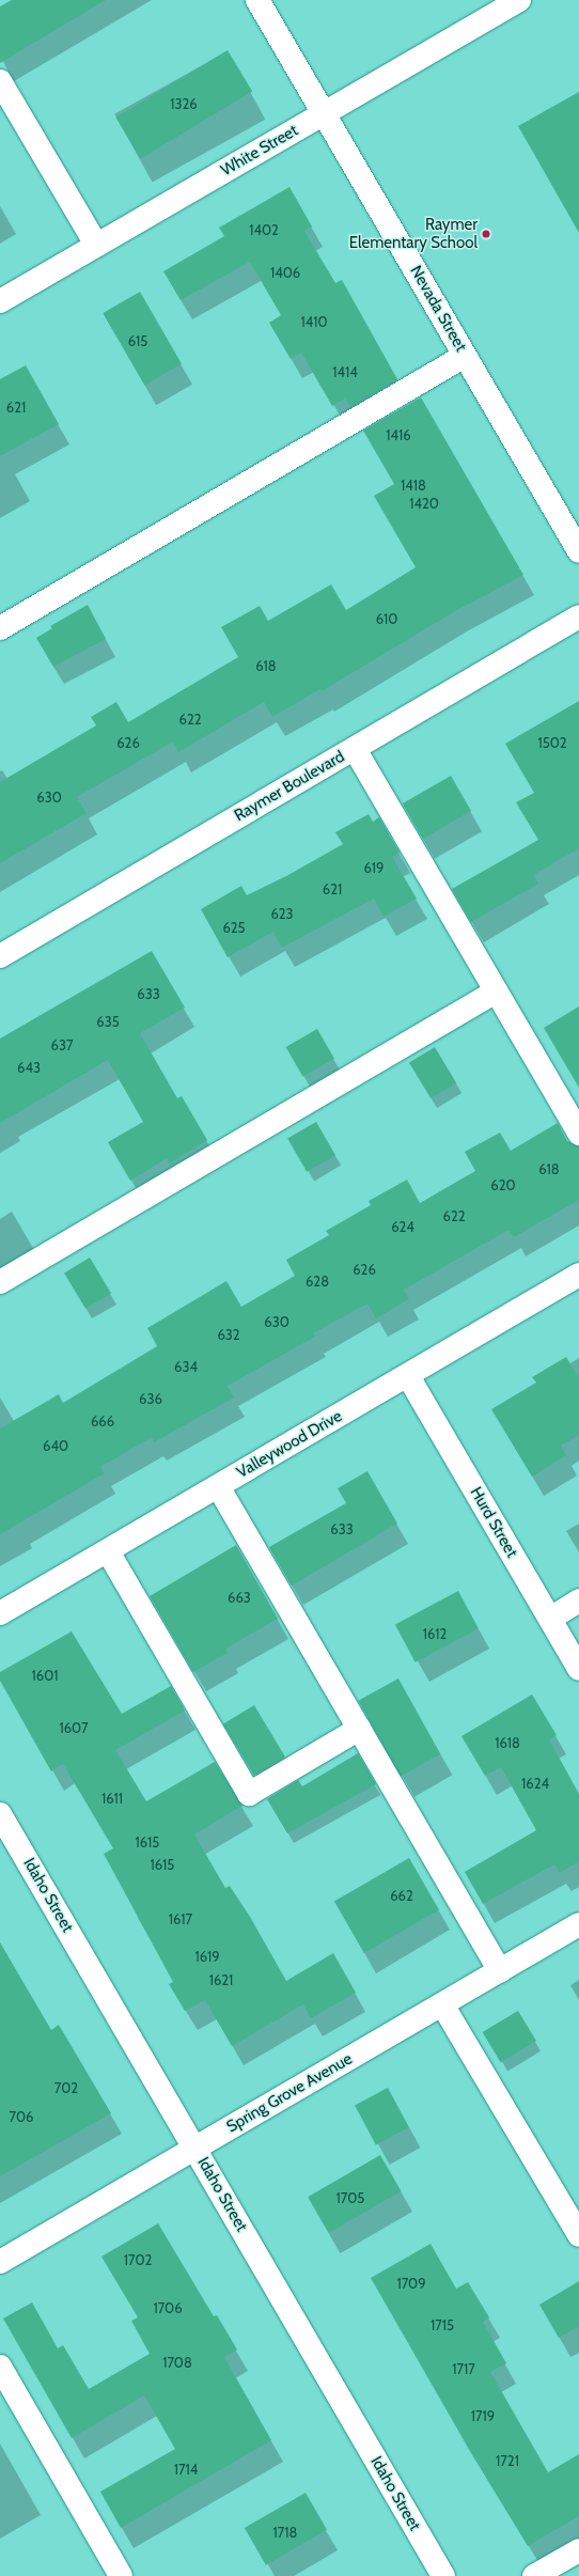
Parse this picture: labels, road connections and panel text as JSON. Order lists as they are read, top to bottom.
{
  "streets": {
    "street": [
      "White Street",
      "Nevada Street",
      "Raymer Boulevard",
      "Valleywood Drive",
      "Hurd Street",
      "Idaho Street",
      "Spring Grove Avenue"
    ]
  },
  "crossings": [
    ["White Street", "Nevada Street"],
    ["Valleywood Drive", "Hurd Street"],
    ["Idaho Street", "Spring Grove Avenue"]
  ],
  "places": ["Raymer Elementary School"],
  "house_numbers": [
    "1326",
    "1402",
    "1406",
    "1410",
    "615",
    "1414",
    "621",
    "1416",
    "1418",
    "1420",
    "610",
    "618",
    "622",
    "626",
    "1502",
    "630",
    "619",
    "621",
    "623",
    "625",
    "633",
    "635",
    "637",
    "643",
    "618",
    "620",
    "622",
    "624",
    "626",
    "628",
    "630",
    "632",
    "634",
    "636",
    "666",
    "640",
    "633",
    "663",
    "1612",
    "1601",
    "1607",
    "1618",
    "1624",
    "1611",
    "1615",
    "1615",
    "662",
    "1617",
    "1619",
    "1621",
    "702",
    "706",
    "1705",
    "1702",
    "1709",
    "1706",
    "1715",
    "1708",
    "1717",
    "1719",
    "1721",
    "1714",
    "1718"
  ]
}
